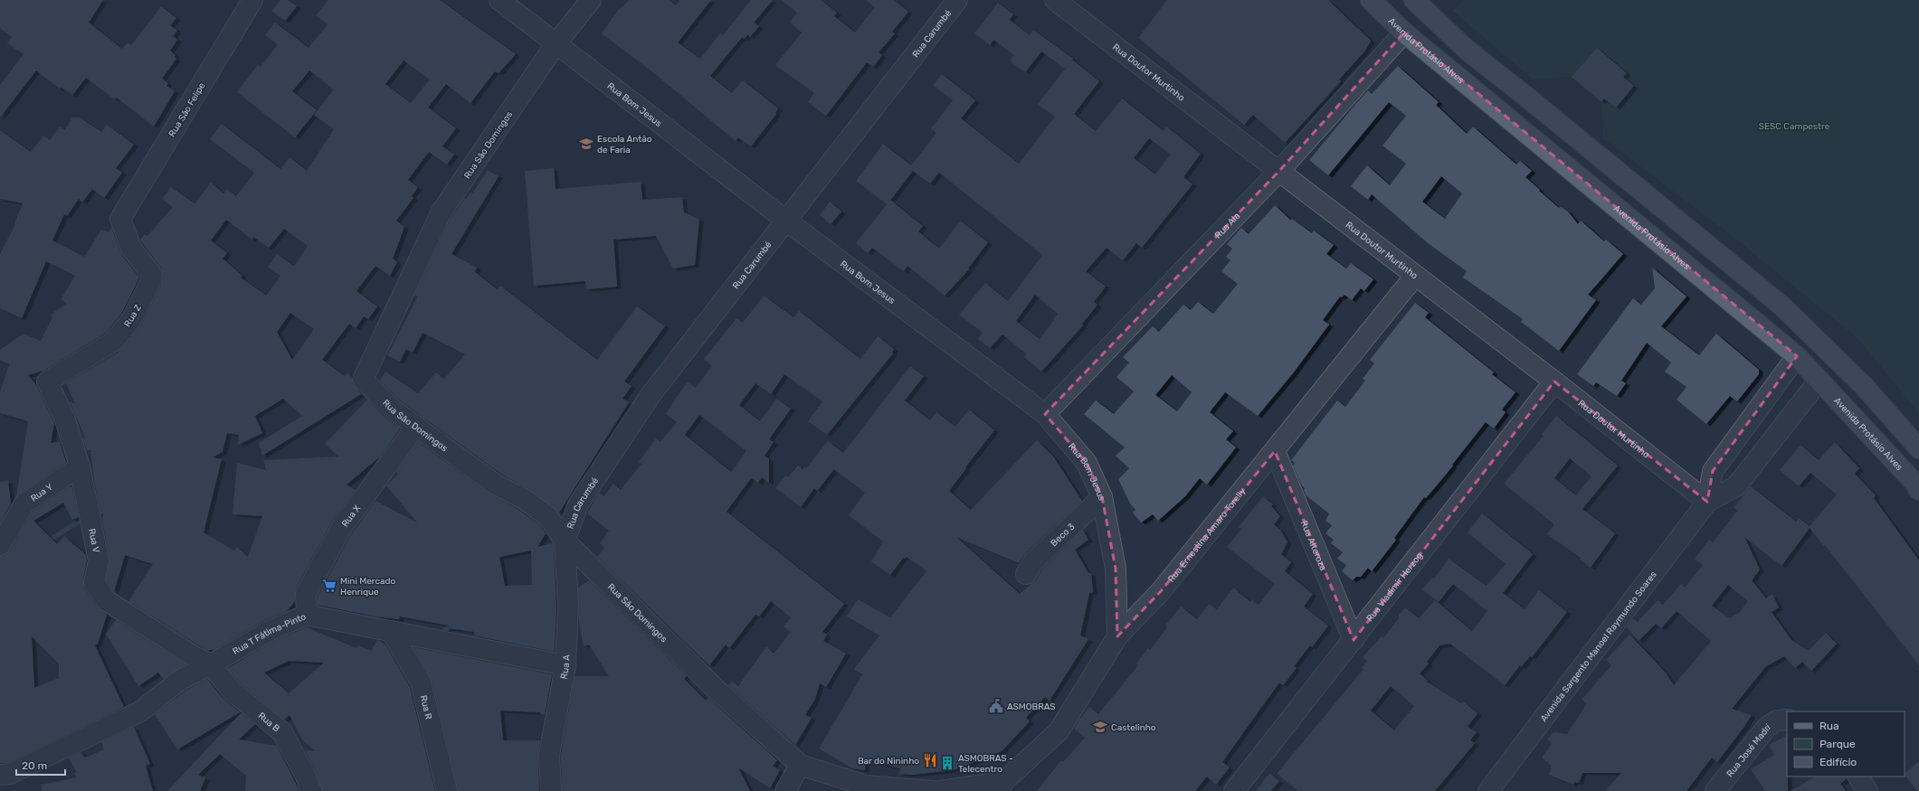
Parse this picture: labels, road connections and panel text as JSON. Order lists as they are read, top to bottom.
{
  "streets": {
    "main road": ["Avenida Protásio Alves"],
    "street": [
      "Rua Carumbé",
      "Rua Doutor Murtinho",
      "Rua Bom Jesus",
      "Rua São Felipe",
      "Rua São Domingos",
      "Rua Ala",
      "Rua Z",
      "Rua Y",
      "Rua X",
      "Beco 3",
      "Rua Ernestina Amaro Torelly",
      "Rua V",
      "Rua Alteroza",
      "Rua Vladimir Herzog",
      "Rua T Fátima-Pinto",
      "Avenida Sargento Manoel Raymundo Soares",
      "Rua A",
      "Rua R",
      "Rua B",
      "Rua José Madri"
    ]
  },
  "crossings": [
    ["Rua Carumbé", "Rua Bom Jesus"],
    ["Rua Carumbé", "Rua São Domingos"],
    ["Rua Carumbé", "Rua A"],
    ["Avenida Protásio Alves", "Rua Ala"],
    ["Avenida Protásio Alves", "Avenida Sargento Manoel Raymundo Soares"],
    ["Rua Doutor Murtinho", "Rua Ala"],
    ["Rua Doutor Murtinho", "Rua Ernestina Amaro Torelly"],
    ["Rua Doutor Murtinho", "Rua Vladimir Herzog"],
    ["Rua Doutor Murtinho", "Avenida Sargento Manoel Raymundo Soares"],
    ["Rua Bom Jesus", "Rua São Domingos"],
    ["Rua Bom Jesus", "Rua Ala"],
    ["Rua Bom Jesus", "Beco 3"],
    ["Rua Bom Jesus", "Rua Ernestina Amaro Torelly"],
    ["Rua São Felipe", "Rua Z"],
    ["Rua São Domingos", "Rua X"],
    ["Rua São Domingos", "Rua A"],
    ["Rua Z", "Rua V"],
    ["Rua Y", "Rua V"],
    ["Rua X", "Rua T Fátima-Pinto"],
    ["Rua Ernestina Amaro Torelly", "Rua Alteroza"],
    ["Rua V", "Rua T Fátima-Pinto"],
    ["Rua V", "Rua B"],
    ["Rua Alteroza", "Rua Vladimir Herzog"],
    ["Rua T Fátima-Pinto", "Rua A"],
    ["Rua T Fátima-Pinto", "Rua R"],
    ["Rua T Fátima-Pinto", "Rua B"]
  ],
  "parks": ["SESC Campestre"],
  "places": {
    "school or university": ["Escola Antão de Faria", "Castelinho"],
    "supermarket": ["Mini Mercado Henrique"],
    "public building": ["ASMOBRAS"],
    "restaurant": ["Bar do Nininho"],
    "building": ["ASMOBRAS - Telecentro"]
  },
  "legend": ["Rua", "Parque", "Edifício"],
  "scale_bar": "20 m"
}
